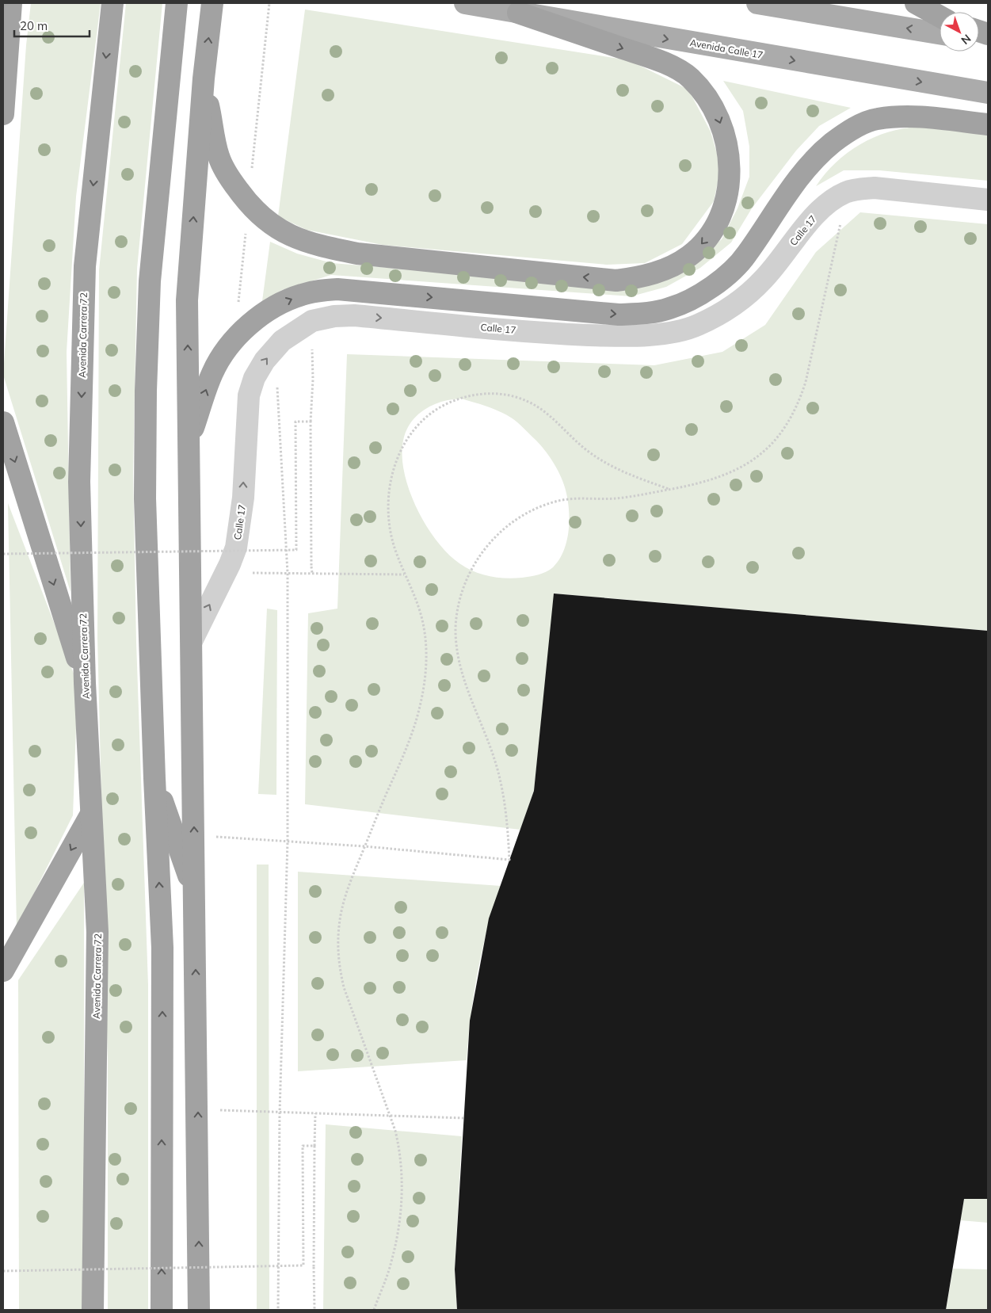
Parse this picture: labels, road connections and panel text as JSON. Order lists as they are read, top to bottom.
{
  "streets": {
    "highway": ["Avenida Carrera 72"],
    "main road": ["Avenida Calle 17"],
    "street": ["Calle 17"]
  },
  "one_way": ["Calle 17"],
  "scale_bar": "20 m",
  "north": "bottom right"
}
